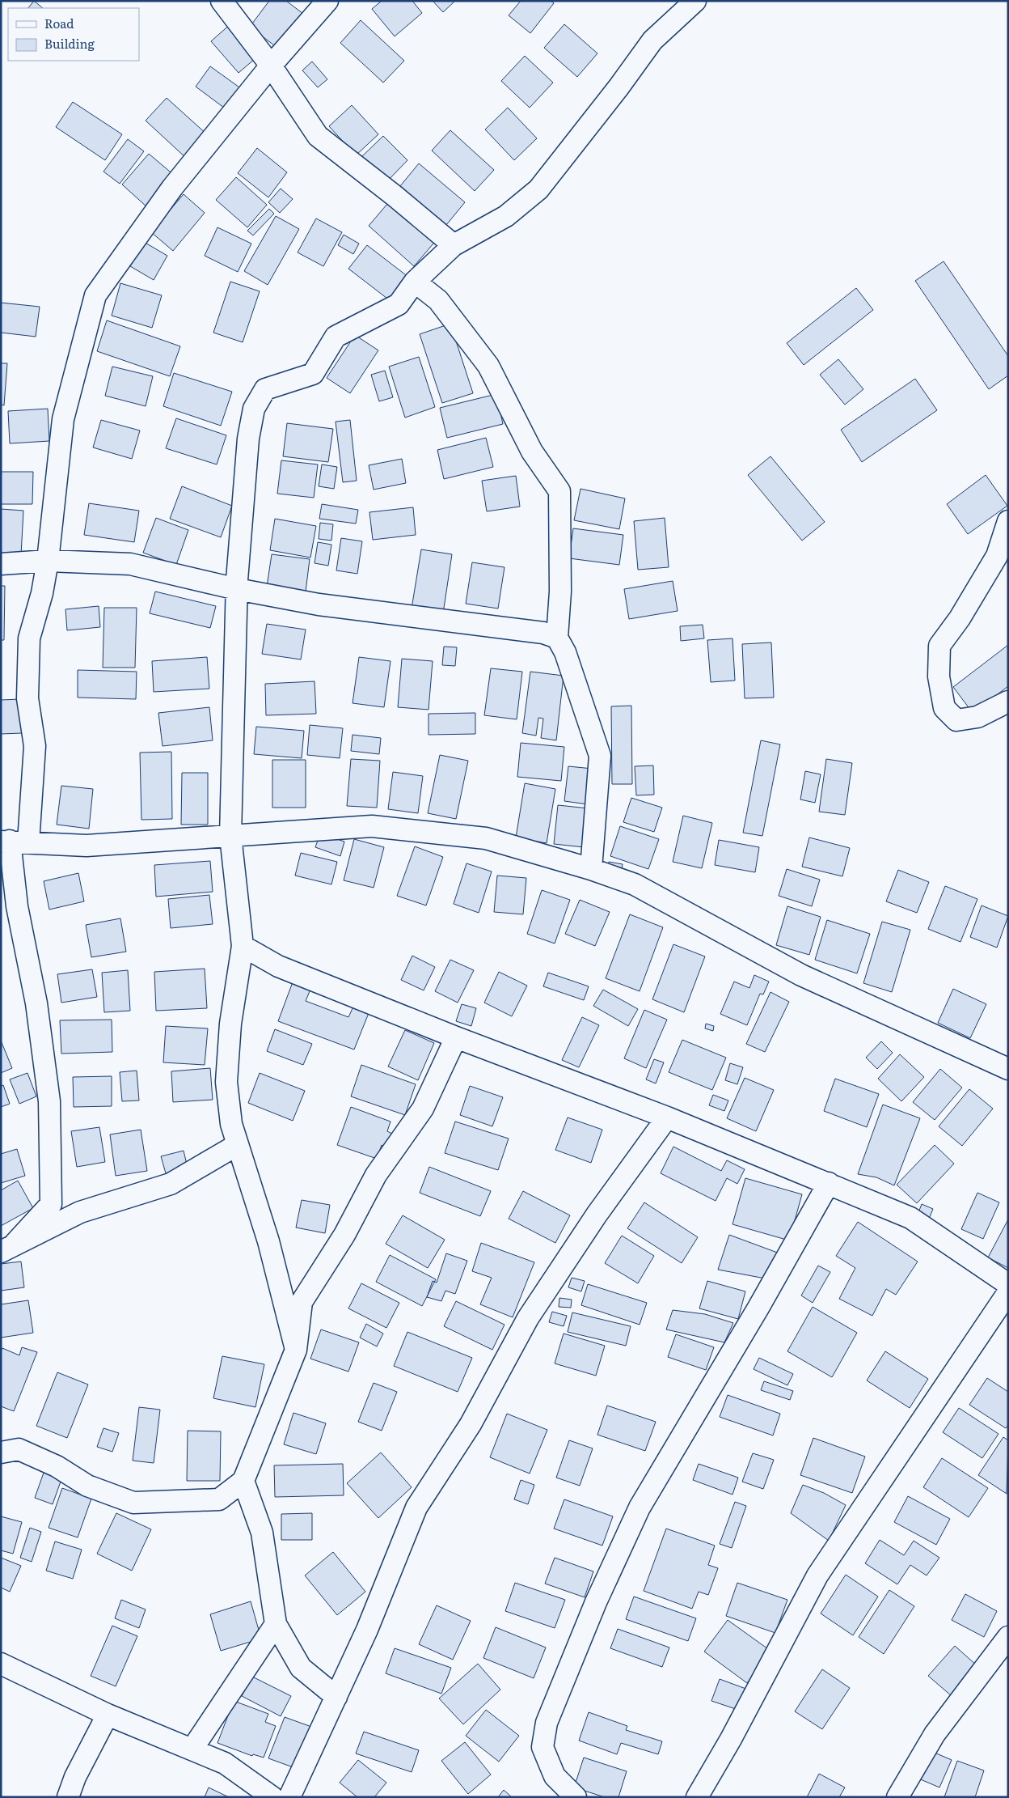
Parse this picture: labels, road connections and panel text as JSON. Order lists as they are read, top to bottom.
{
  "legend": ["Road", "Building"]
}
